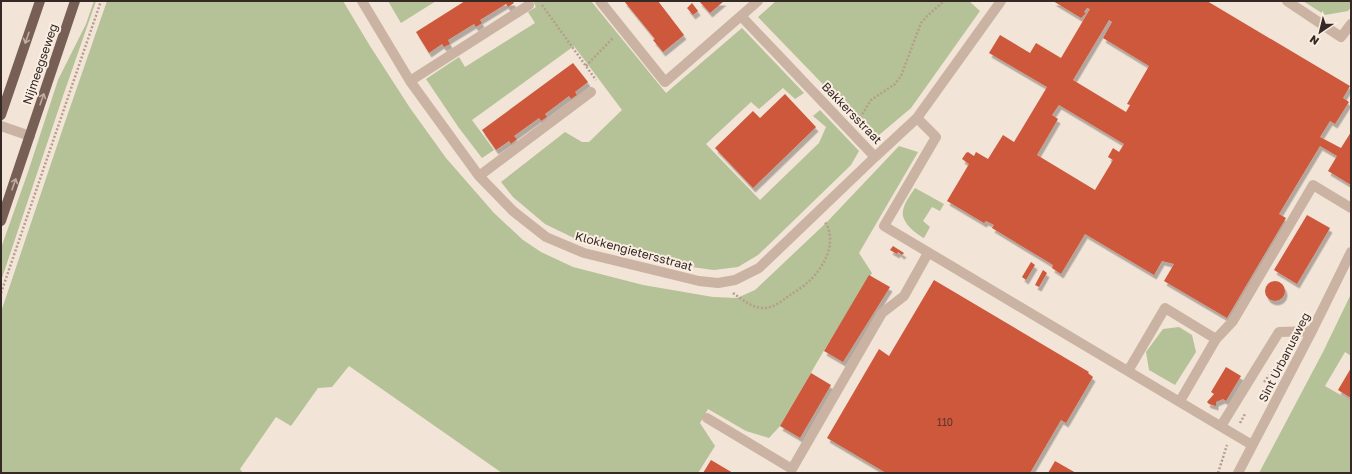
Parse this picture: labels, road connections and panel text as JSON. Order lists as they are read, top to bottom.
{
  "streets": {
    "main road": ["Nijmeegseweg"],
    "street": ["Bakkersstraat", "Klokkengietersstraat", "Sint Urbanusweg"]
  },
  "crossings": [
    ["Bakkersstraat", "Klokkengietersstraat"]
  ],
  "house_numbers": ["110"],
  "north": "bottom left"
}
